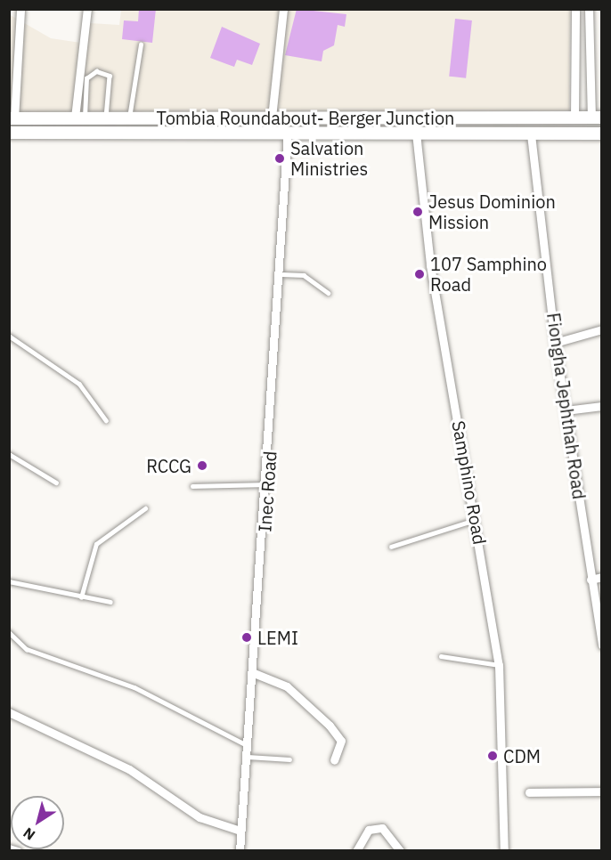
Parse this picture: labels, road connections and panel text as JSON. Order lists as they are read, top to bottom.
{
  "streets": {
    "main road": ["Tombia Roundabout- Berger Junction"],
    "street": ["Fiongha Jephthah Road", "Samphino Road", "Inec Road"]
  },
  "crossings": [
    ["Tombia Roundabout- Berger Junction", "Fiongha Jephthah Road"],
    ["Tombia Roundabout- Berger Junction", "Samphino Road"],
    ["Tombia Roundabout- Berger Junction", "Inec Road"]
  ],
  "places": [
    "Salvation Ministries",
    "Jesus Dominion Mission",
    "107 Samphino Road",
    "RCCG",
    "LEMI",
    "CDM"
  ],
  "north": "bottom left"
}
